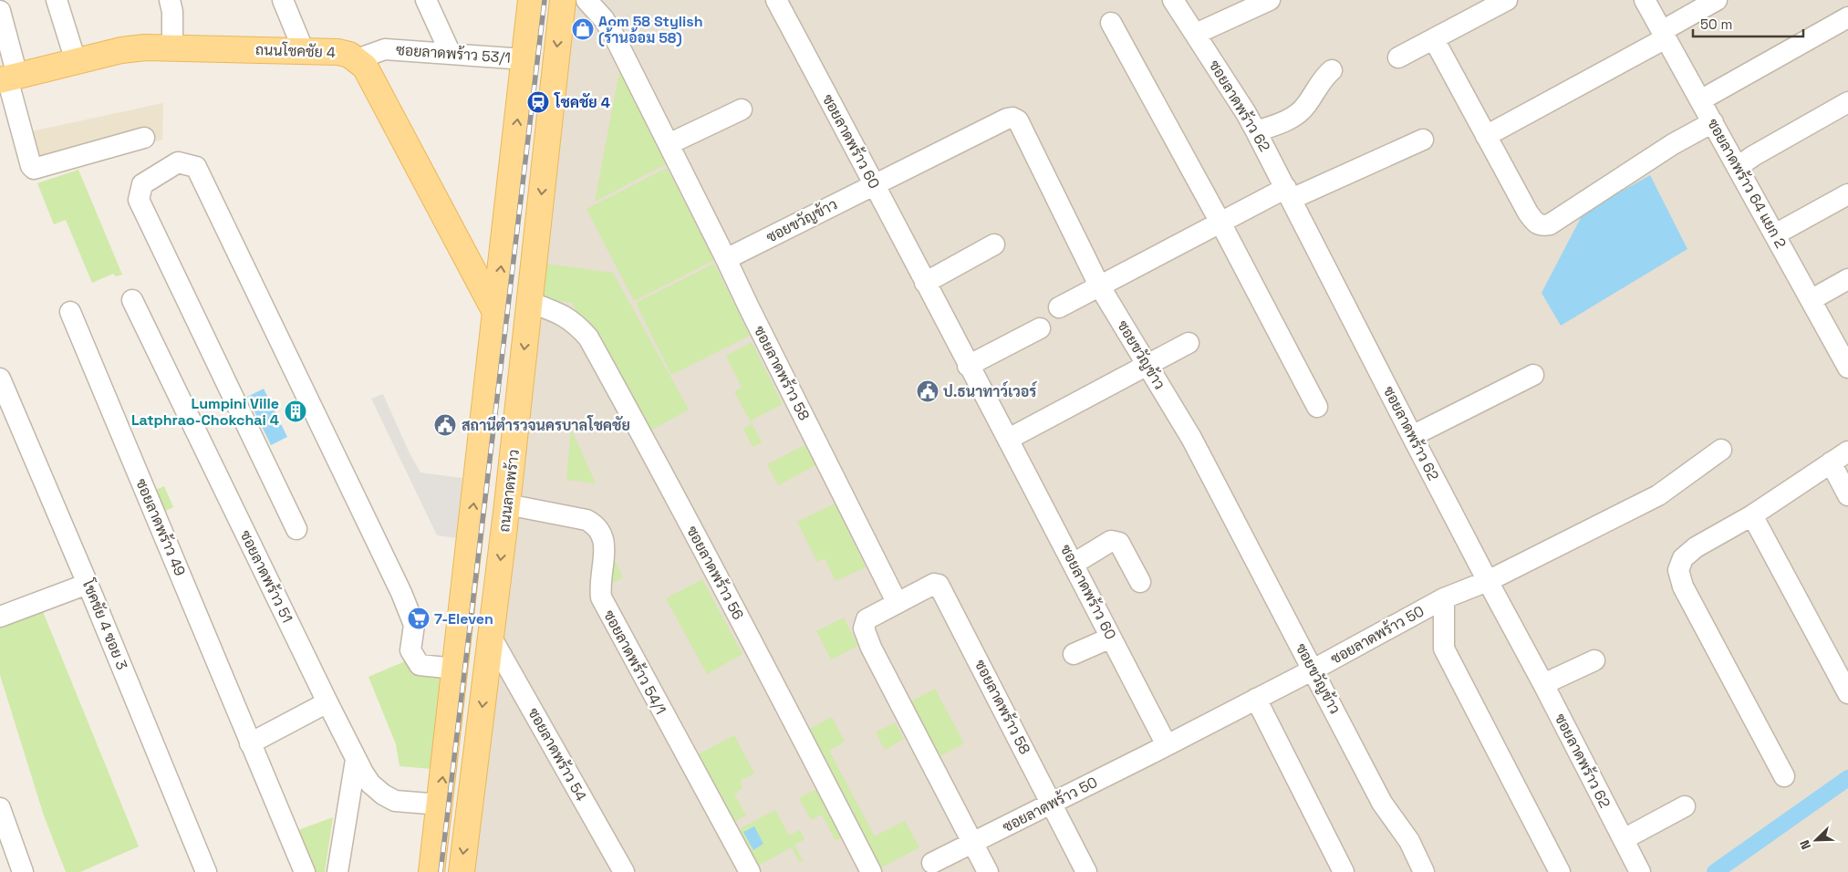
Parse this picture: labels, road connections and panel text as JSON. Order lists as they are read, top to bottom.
{
  "streets": {
    "main road": ["ถนนโชคชัย 4", "ถนนลาดพร้าว"],
    "street": [
      "ซอยลาดพร้าว 53/1",
      "ซอยลาดพร้าว 62",
      "ซอยลาดพร้าว 60",
      "ซอยลาดพร้าว 64 แยก 2",
      "ซอยขวัญข้าว",
      "ซอยลาดพร้าว 58",
      "ซอยลาดพร้าว 49",
      "ซอยลาดพร้าว 56",
      "ซอยลาดพร้าว 51",
      "โชคชัย 4 ซอย 3",
      "ซอยลาดพร้าว 50",
      "ซอยลาดพร้าว 54/1",
      "ซอยลาดพร้าว 54"
    ]
  },
  "crossings": [
    ["ถนนโชคชัย 4", "ซอยลาดพร้าว 53/1"],
    ["ซอยลาดพร้าว 62", "ซอยลาดพร้าว 50"],
    ["ซอยลาดพร้าว 60", "ซอยขวัญข้าว"],
    ["ซอยลาดพร้าว 60", "ซอยลาดพร้าว 50"],
    ["ซอยขวัญข้าว", "ซอยลาดพร้าว 58"],
    ["ซอยขวัญข้าว", "ซอยลาดพร้าว 50"],
    ["ซอยลาดพร้าว 58", "ซอยลาดพร้าว 50"],
    ["ถนนลาดพร้าว", "ซอยลาดพร้าว 56"],
    ["ถนนลาดพร้าว", "ซอยลาดพร้าว 54/1"],
    ["ถนนลาดพร้าว", "ซอยลาดพร้าว 54"]
  ],
  "places": {
    "shop": ["Aom 58 Stylish (ร้านอ้อม 58)"],
    "station": ["โชคชัย 4"],
    "public building": ["ป.ธนาทาว์เวอร์", "สถานีตำรวจนครบาลโชคชัย"],
    "building": ["Lumpini Ville Latphrao-Chokchai 4"],
    "supermarket": ["7-Eleven"]
  },
  "scale_bar": "50 m",
  "north": "bottom left"
}
